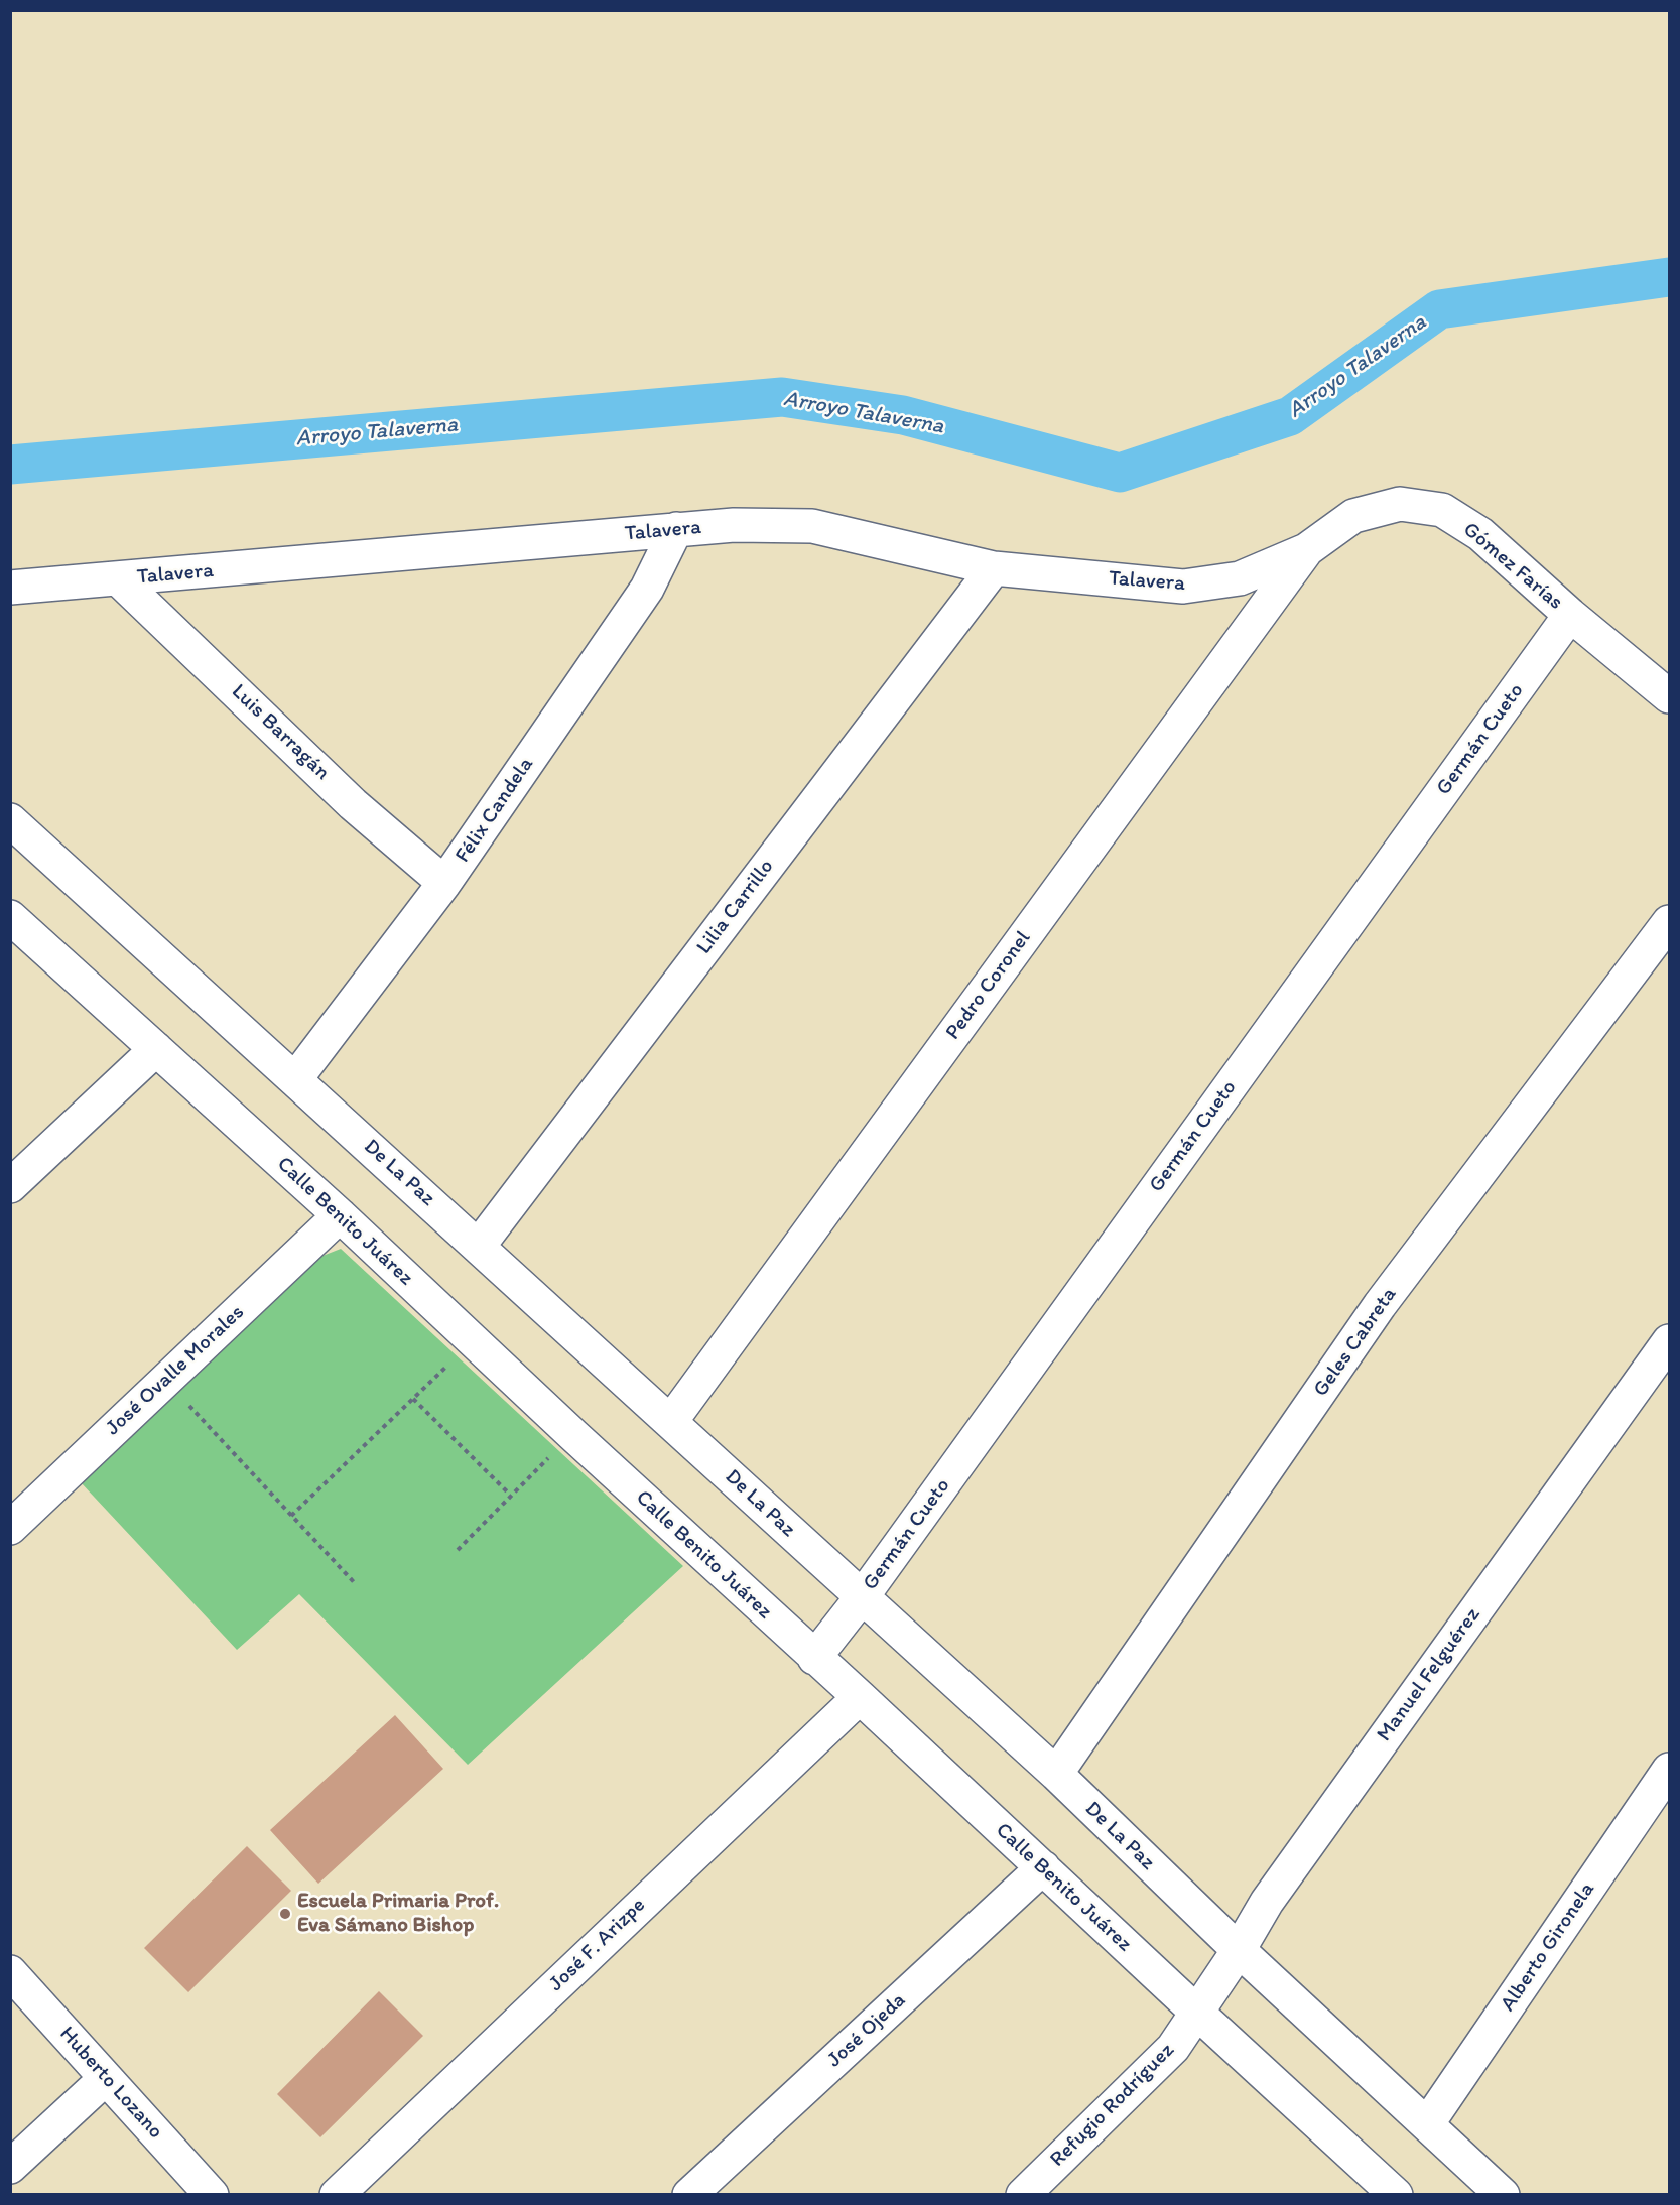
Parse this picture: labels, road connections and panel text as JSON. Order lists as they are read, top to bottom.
{
  "streets": {
    "street": [
      "Talavera",
      "Gómez Farías",
      "Luis Barragán",
      "Germán Cueto",
      "Félix Candela",
      "Lilia Carrillo",
      "Pedro Coronel",
      "De La Paz",
      "Calle Benito Juárez",
      "Geles Cabreta",
      "José Ovalle Morales",
      "Manuel Felguérez",
      "José F. Arizpe",
      "Alberto Gironela",
      "José Ojeda",
      "Huberto Lozano",
      "Refugio Rodríguez"
    ]
  },
  "crossings": [
    ["Talavera", "Gómez Farías"],
    ["Talavera", "Luis Barragán"],
    ["Talavera", "Félix Candela"],
    ["Talavera", "Lilia Carrillo"],
    ["Talavera", "Pedro Coronel"],
    ["Gómez Farías", "Germán Cueto"],
    ["Gómez Farías", "Pedro Coronel"],
    ["Luis Barragán", "Félix Candela"],
    ["Germán Cueto", "De La Paz"],
    ["Germán Cueto", "Calle Benito Juárez"],
    ["Félix Candela", "De La Paz"],
    ["Lilia Carrillo", "De La Paz"],
    ["Pedro Coronel", "De La Paz"],
    ["De La Paz", "Geles Cabreta"],
    ["De La Paz", "Manuel Felguérez"],
    ["De La Paz", "Alberto Gironela"],
    ["Calle Benito Juárez", "José Ovalle Morales"],
    ["Calle Benito Juárez", "Manuel Felguérez"],
    ["Calle Benito Juárez", "José F. Arizpe"],
    ["Calle Benito Juárez", "José Ojeda"],
    ["Calle Benito Juárez", "Refugio Rodríguez"],
    ["Manuel Felguérez", "Refugio Rodríguez"]
  ],
  "water": ["Arroyo Talaverna"],
  "places": ["Escuela Primaria Prof. Eva Sámano Bishop"]
}
